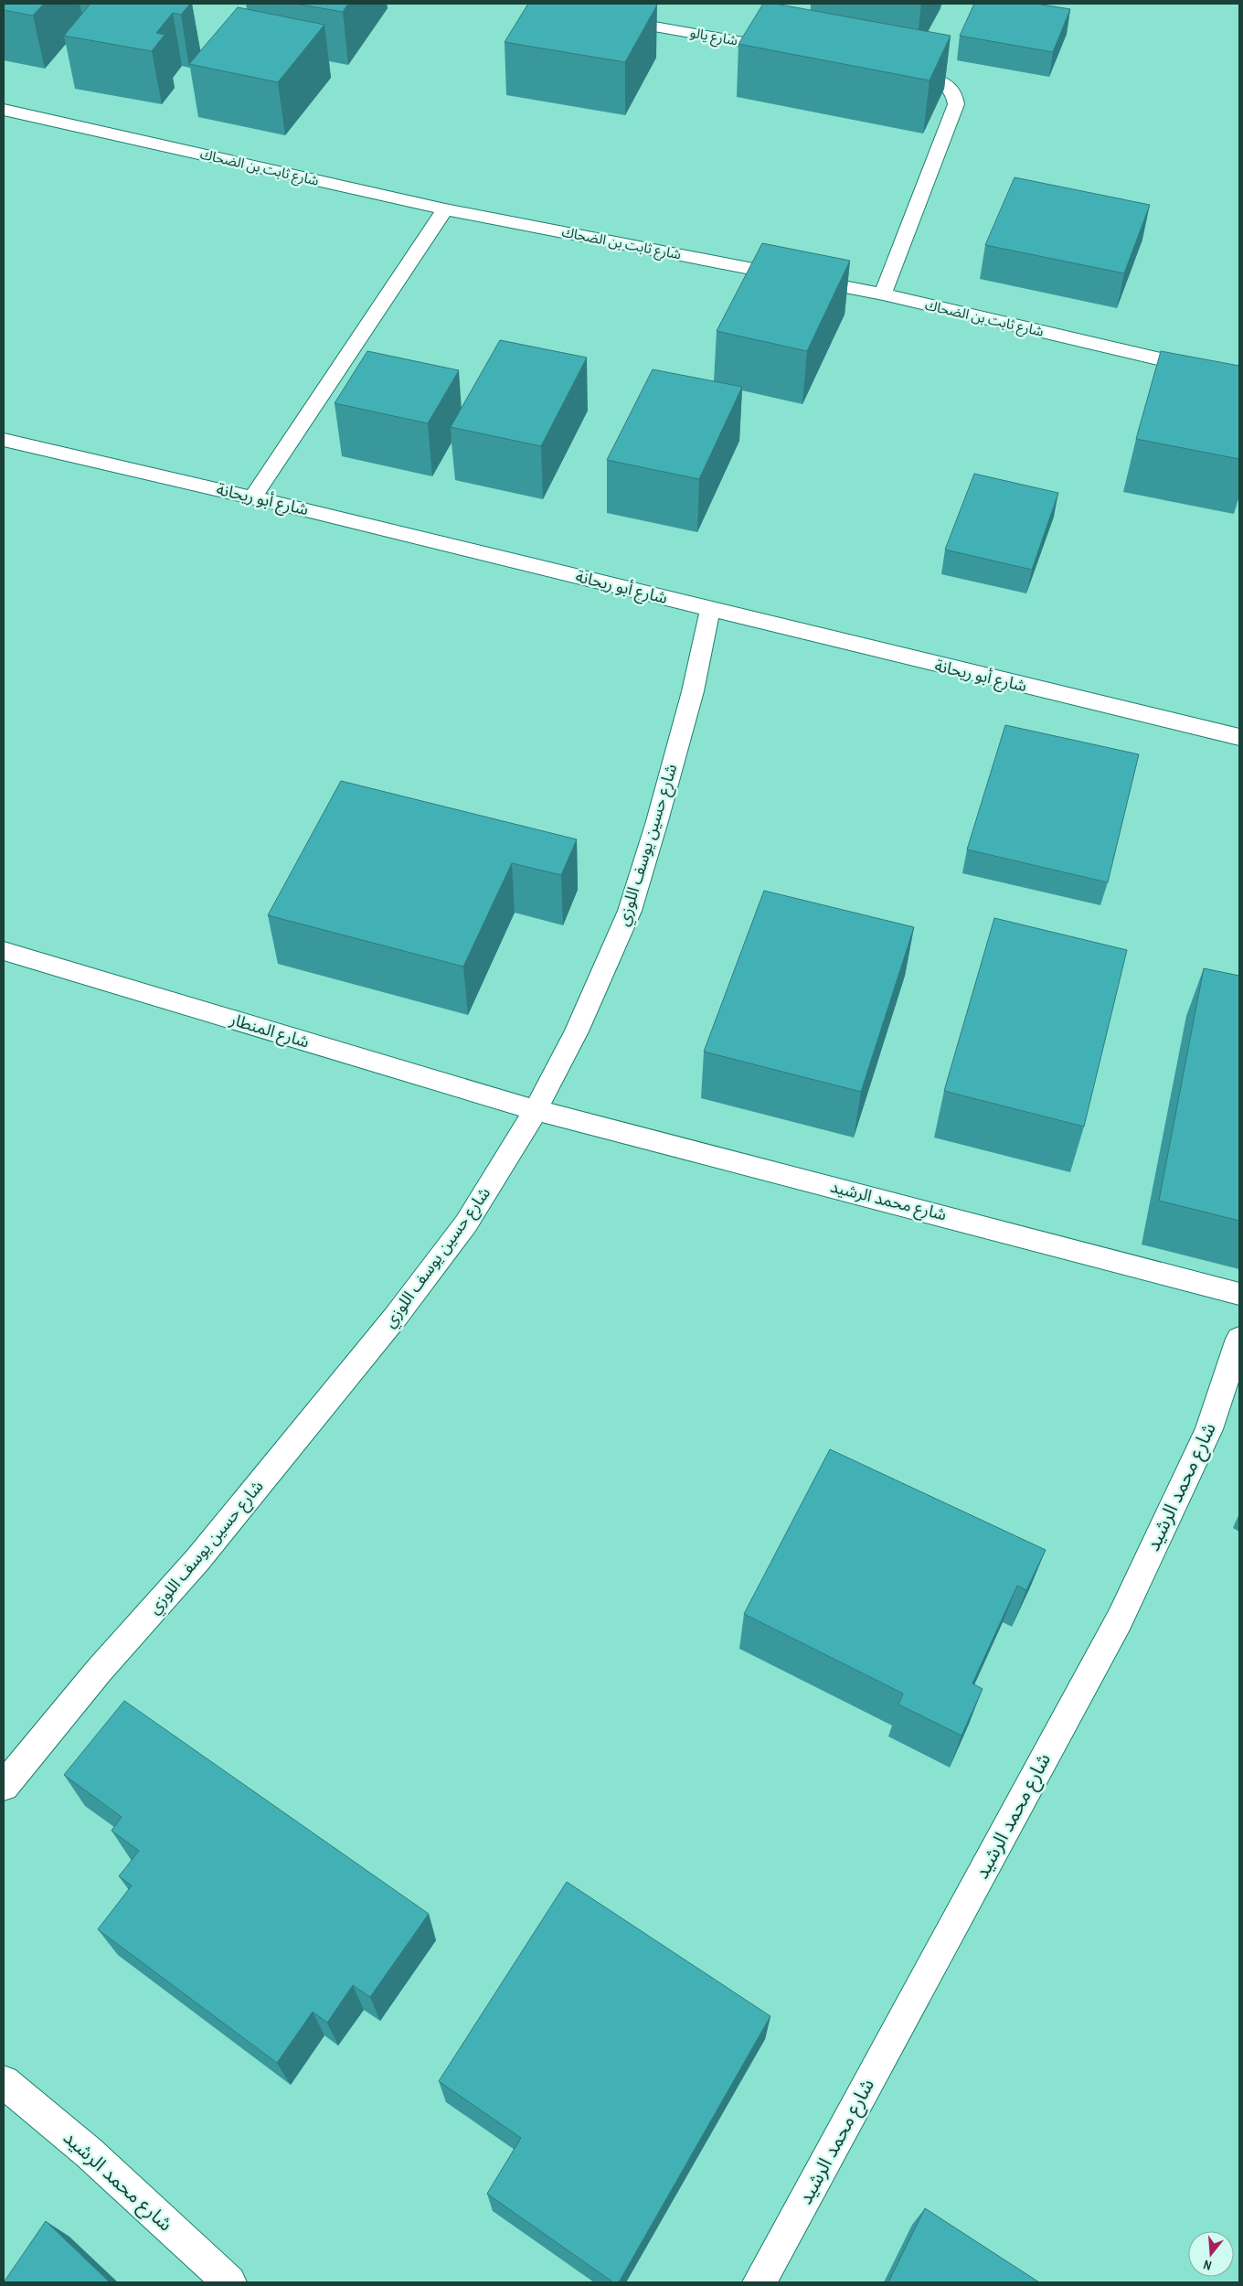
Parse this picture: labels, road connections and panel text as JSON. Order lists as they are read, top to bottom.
{
  "streets": {
    "street": [
      "شارع يالو",
      "شارع ثابت بن الضحاك",
      "شارع أبو ريحانة",
      "شارع حسين يوسف اللوزي",
      "شارع المنطار",
      "شارع محمد الرشيد"
    ]
  },
  "crossings": [
    ["شارع أبو ريحانة", "شارع حسين يوسف اللوزي"],
    ["شارع حسين يوسف اللوزي", "شارع المنطار"],
    ["شارع حسين يوسف اللوزي", "شارع محمد الرشيد"],
    ["شارع المنطار", "شارع محمد الرشيد"]
  ],
  "north": "bottom"
}
